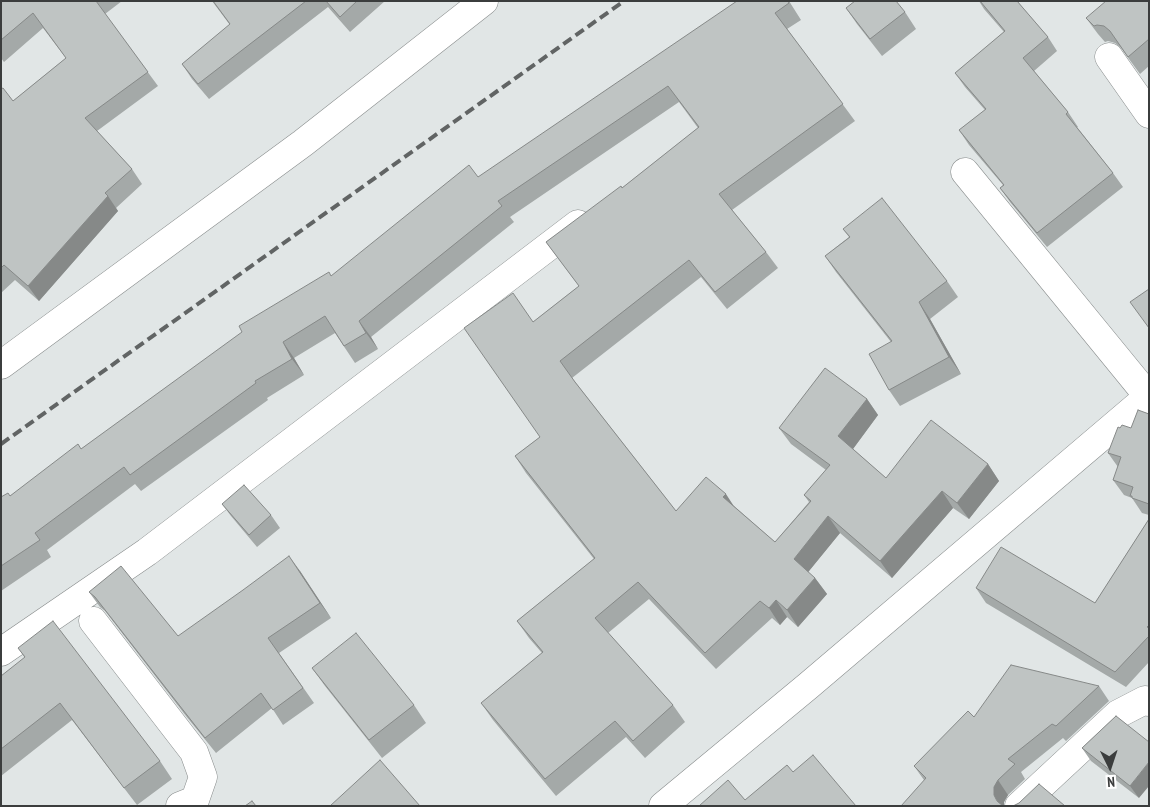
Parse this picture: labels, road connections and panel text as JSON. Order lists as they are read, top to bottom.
{
  "north": "bottom"
}
